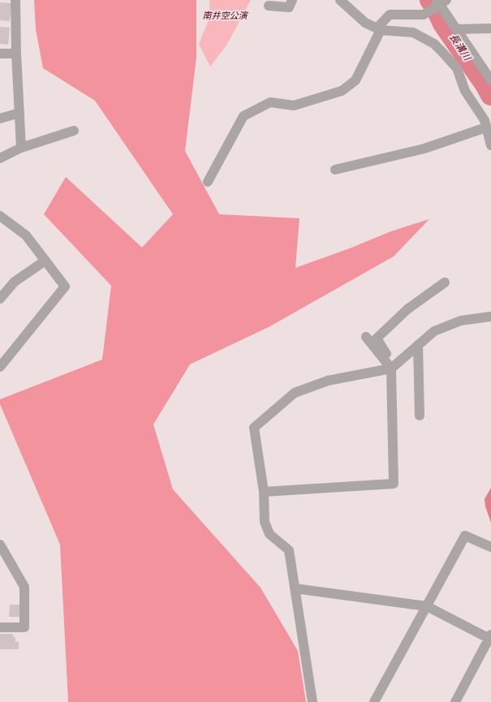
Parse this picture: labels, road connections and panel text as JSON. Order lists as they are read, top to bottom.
{
  "water": ["長溝川"],
  "parks": ["南井空公演"]
}
